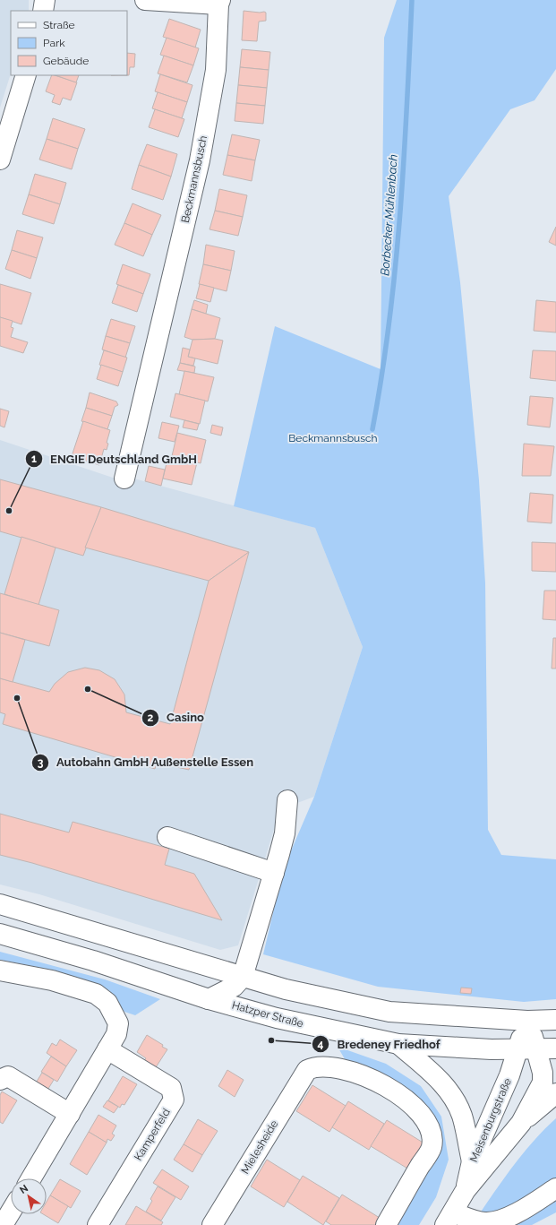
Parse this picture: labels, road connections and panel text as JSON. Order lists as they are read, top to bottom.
{
  "streets": {
    "street": [
      "Beckmannsbusch",
      "Hatzper Straße",
      "Meisenburgstraße",
      "Kamperfeld",
      "Mielesheide"
    ]
  },
  "crossings": [
    ["Hatzper Straße", "Meisenburgstraße"]
  ],
  "water": ["Borbecker Mühlenbach"],
  "parks": ["Beckmannsbusch"],
  "places": [
    "ENGIE Deutschland GmbH",
    "Casino",
    "Autobahn GmbH Außenstelle Essen",
    "Bredeney Friedhof"
  ],
  "legend": ["Straße", "Park", "Gebäude"],
  "north": "top left"
}
